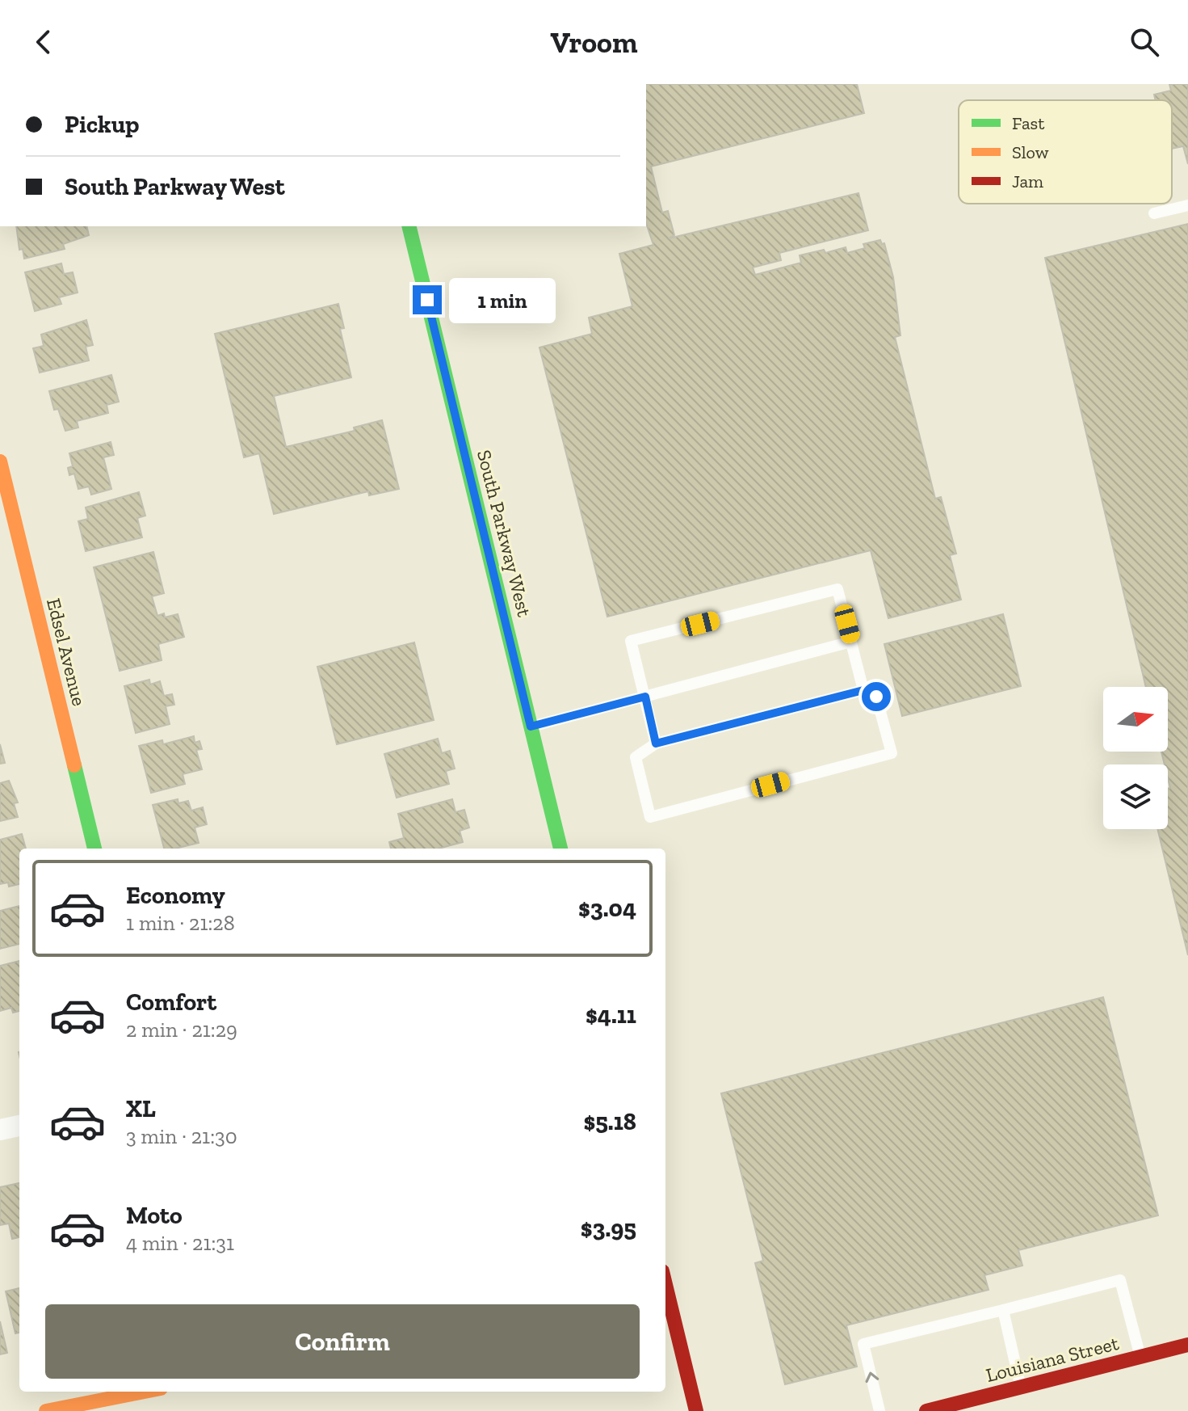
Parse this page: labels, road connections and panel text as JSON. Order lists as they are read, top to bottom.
{
  "streets": {
    "street": ["South Parkway West", "Edsel Avenue", "Louisiana Street"]
  },
  "legend": ["Fast", "Slow", "Jam"],
  "north": "right",
  "page": {
    "header": "Vroom",
    "banner": ["Pickup", "South Parkway West"],
    "bubble": "1 min",
    "list": [
      {
        "name": "Economy",
        "note": "1 min · 21:28",
        "value": "$3.04"
      },
      {
        "name": "Comfort",
        "note": "2 min · 21:29",
        "value": "$4.11"
      },
      {
        "name": "XL",
        "note": "3 min · 21:30",
        "value": "$5.18"
      },
      {
        "name": "Moto",
        "note": "4 min · 21:31",
        "value": "$3.95"
      }
    ],
    "buttons": "Confirm"
  }
}
